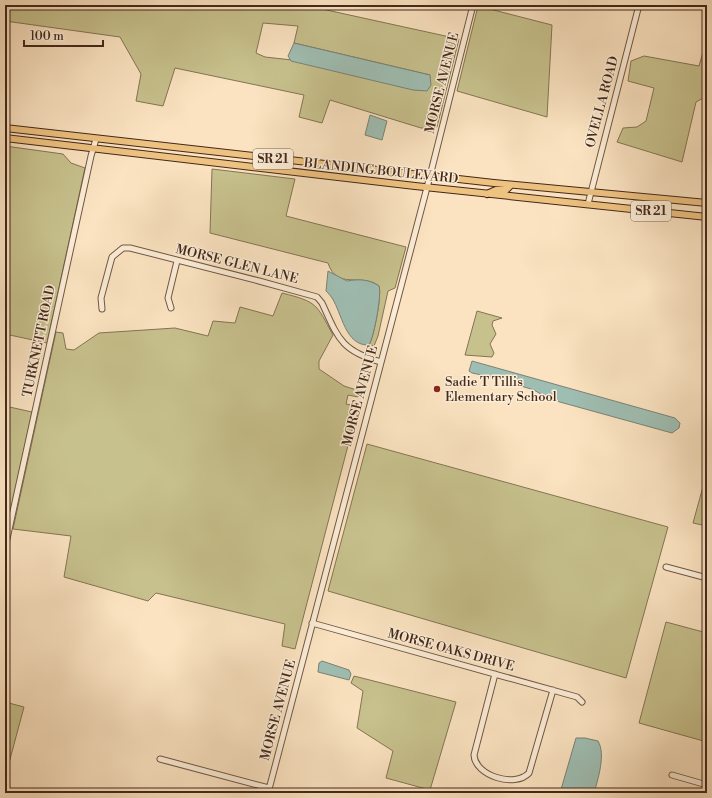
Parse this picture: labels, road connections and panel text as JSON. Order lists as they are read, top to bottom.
{
  "streets": {
    "main road": ["SR 21", "BLANDING BOULEVARD"],
    "street": [
      "MORSE AVENUE",
      "OVELLA ROAD",
      "MORSE GLEN LANE",
      "TURKNETT ROAD",
      "MORSE OAKS DRIVE"
    ]
  },
  "crossings": [
    ["MORSE AVENUE", "BLANDING BOULEVARD"],
    ["MORSE AVENUE", "MORSE GLEN LANE"],
    ["MORSE AVENUE", "MORSE OAKS DRIVE"],
    ["OVELLA ROAD", "BLANDING BOULEVARD"],
    ["BLANDING BOULEVARD", "TURKNETT ROAD"]
  ],
  "places": ["Sadie T Tillis Elementary School"],
  "scale_bar": "100 m"
}
